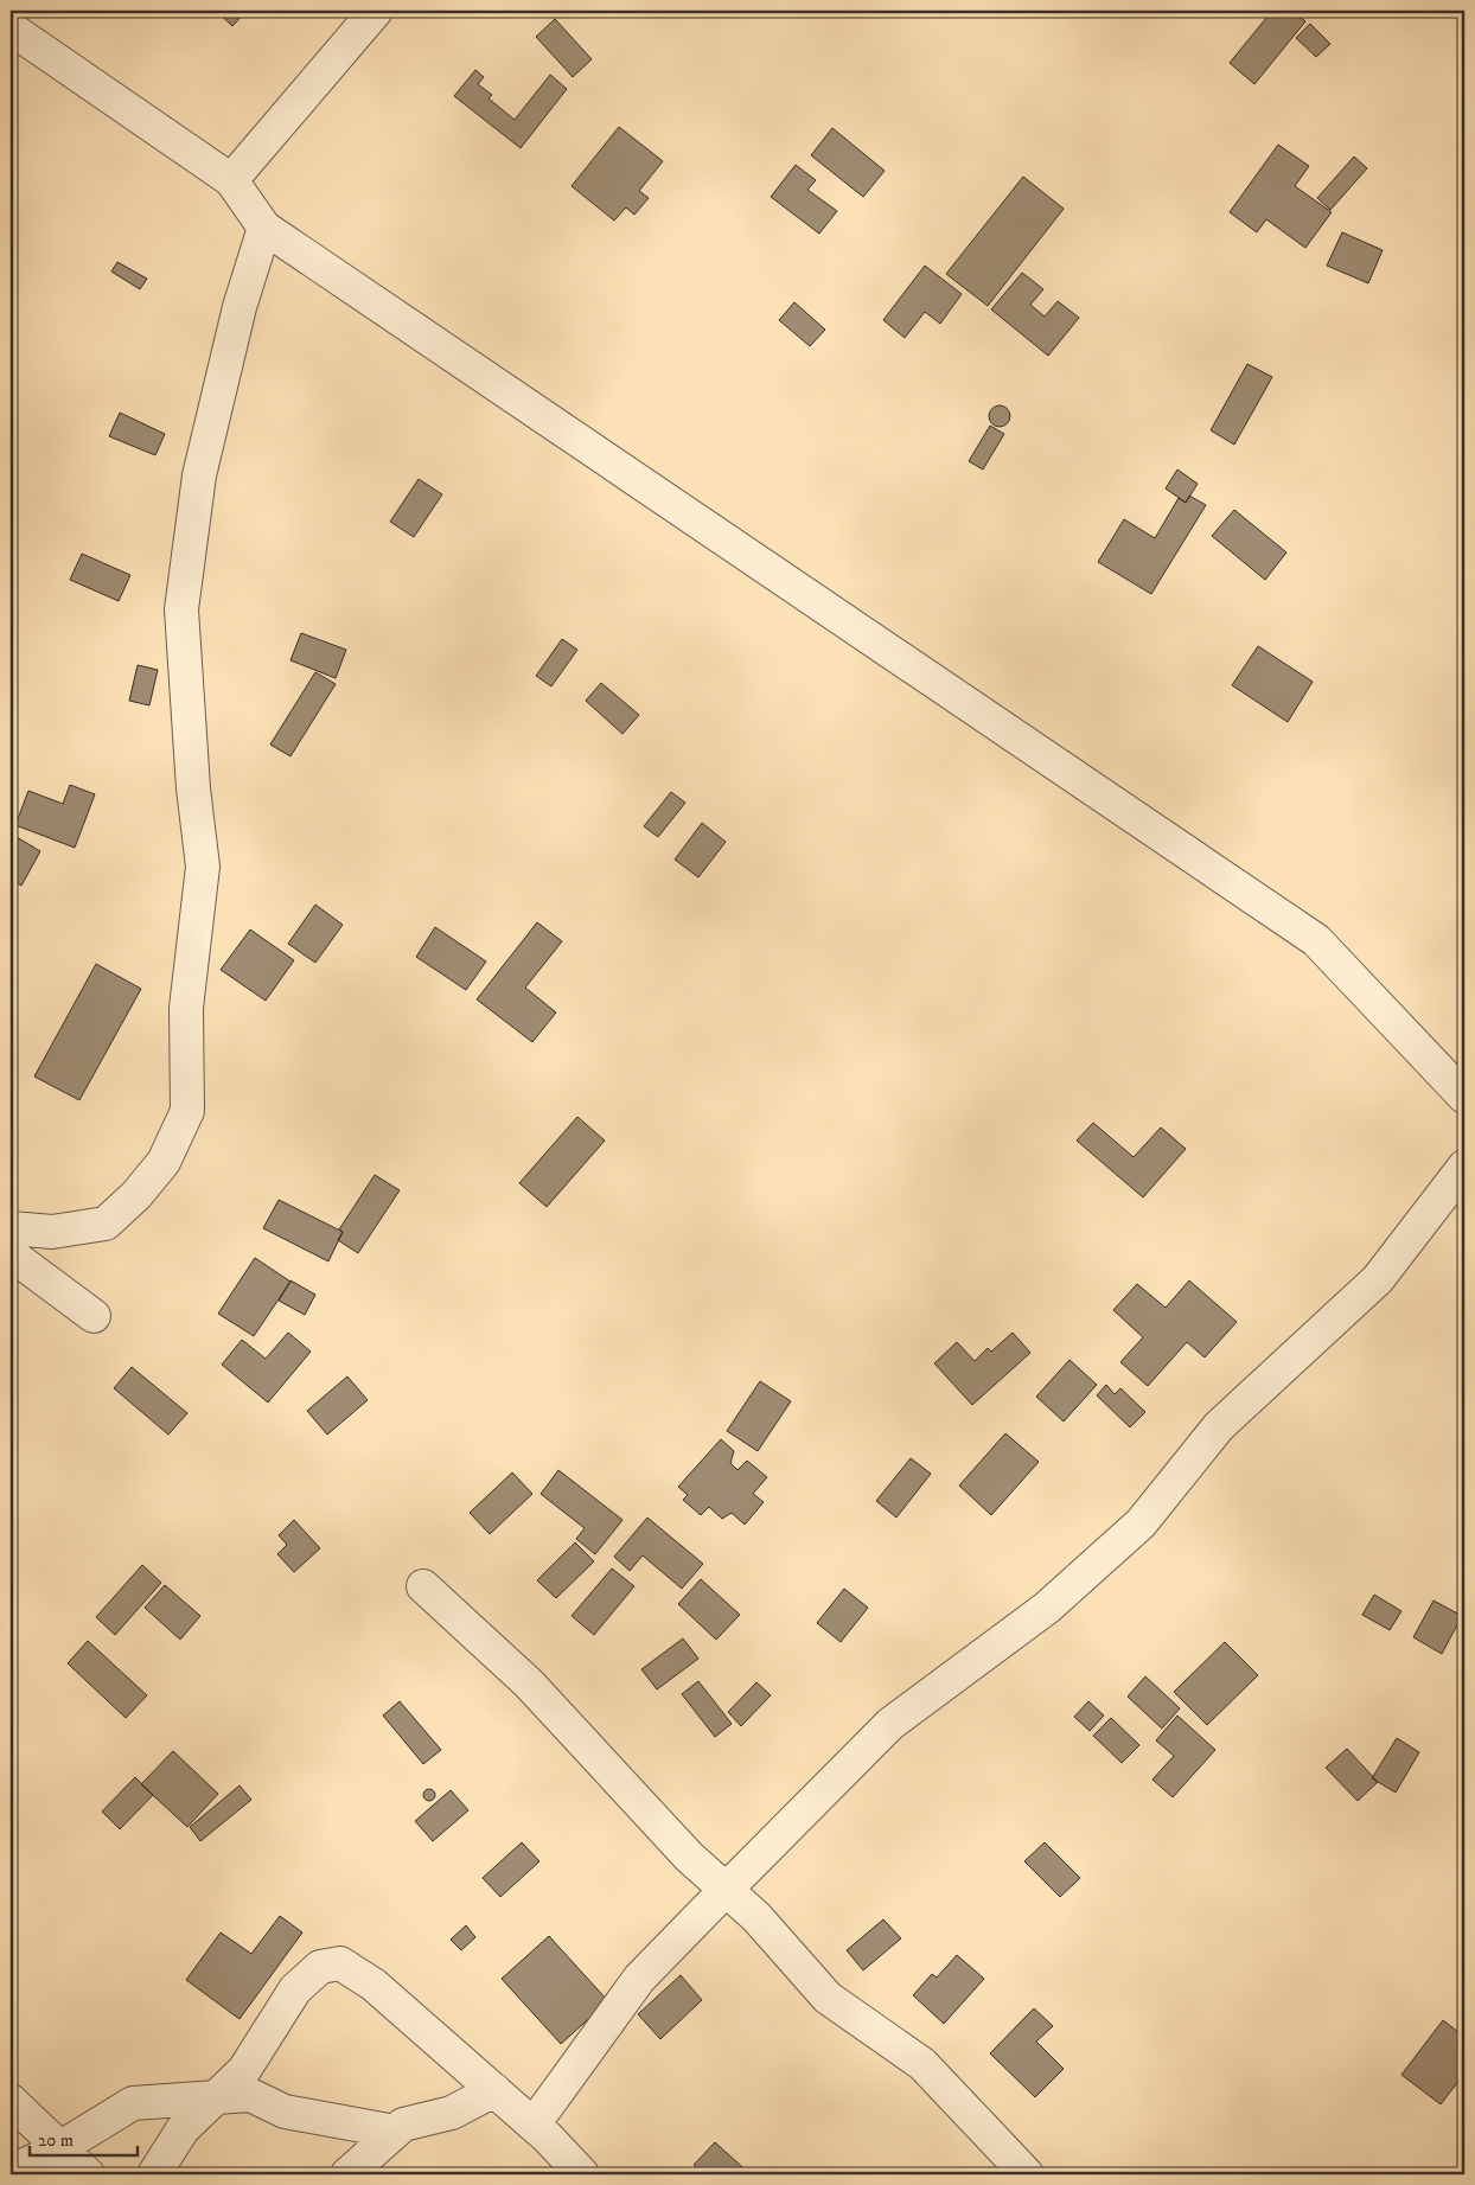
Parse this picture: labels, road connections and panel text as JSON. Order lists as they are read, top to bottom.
{
  "scale_bar": "20 m"
}
